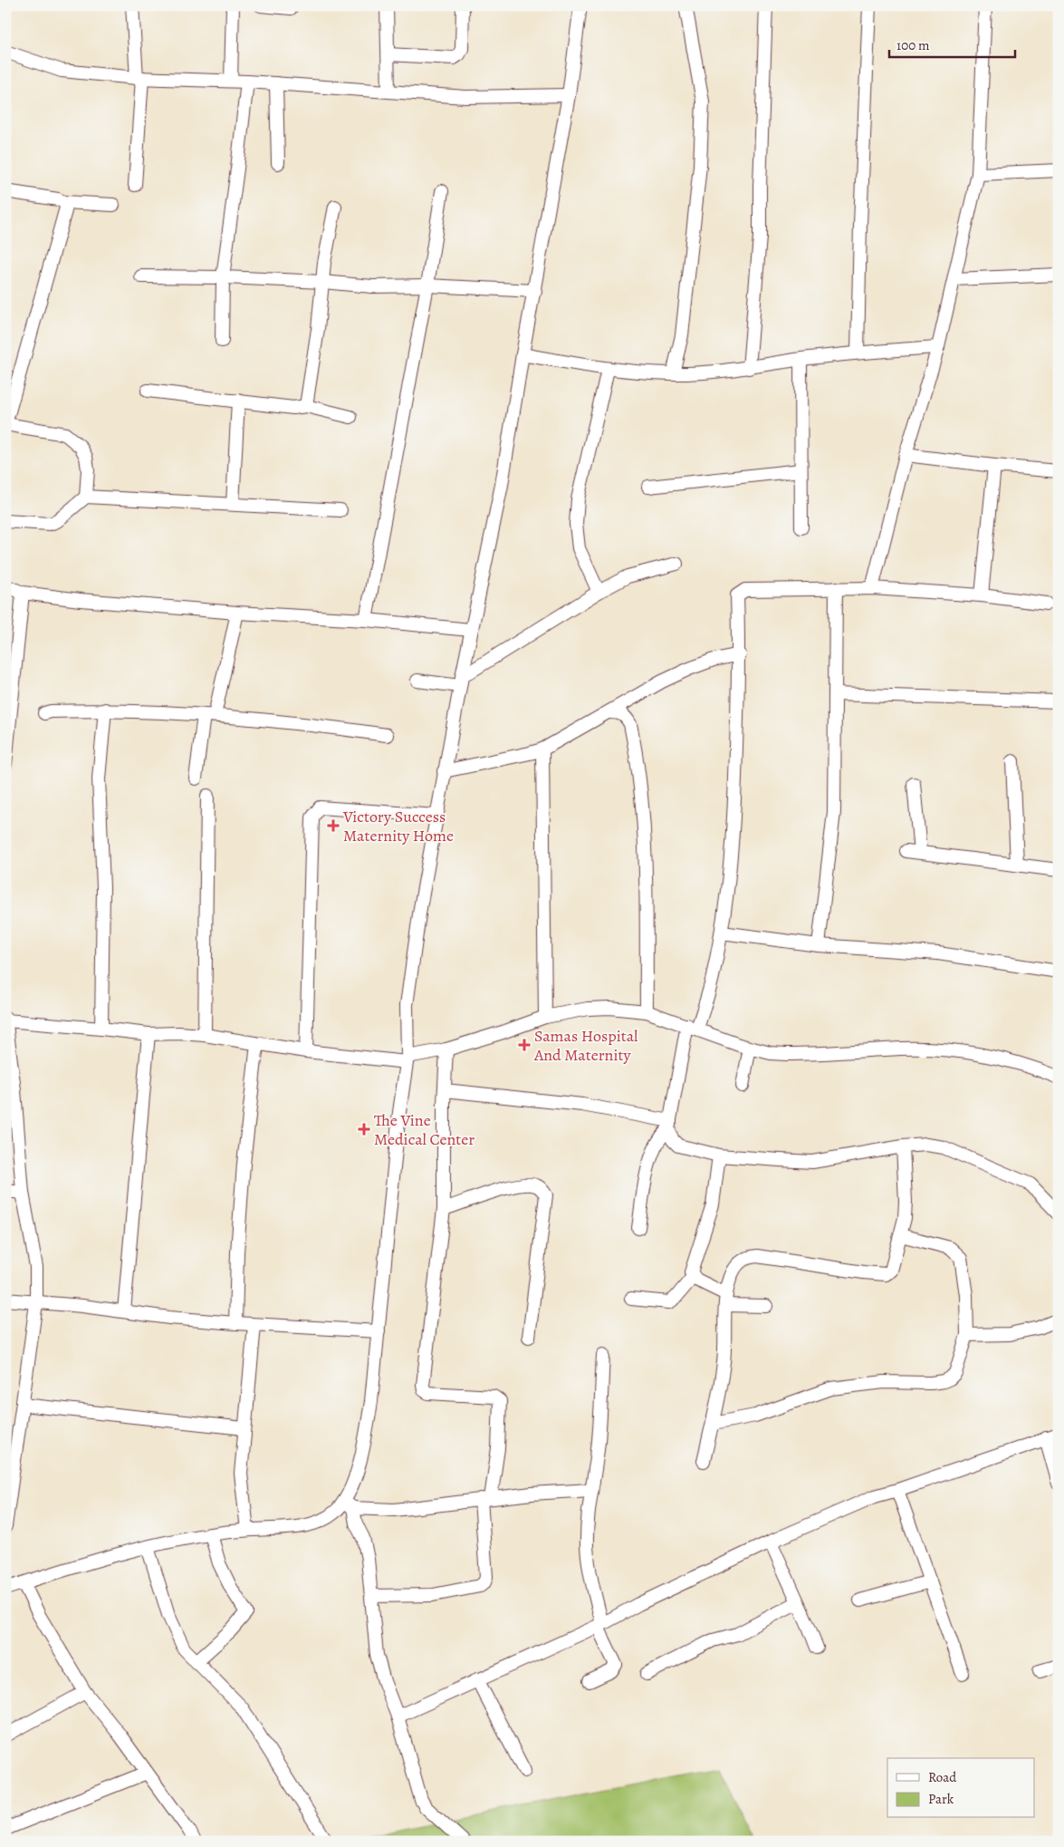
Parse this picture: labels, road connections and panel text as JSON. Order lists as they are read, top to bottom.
{
  "places": {
    "health": ["Victory Success Maternity Home", "Samas Hospital And Maternity", "The Vine Medical Center"]
  },
  "legend": ["Road", "Park"],
  "scale_bar": "100 m"
}
